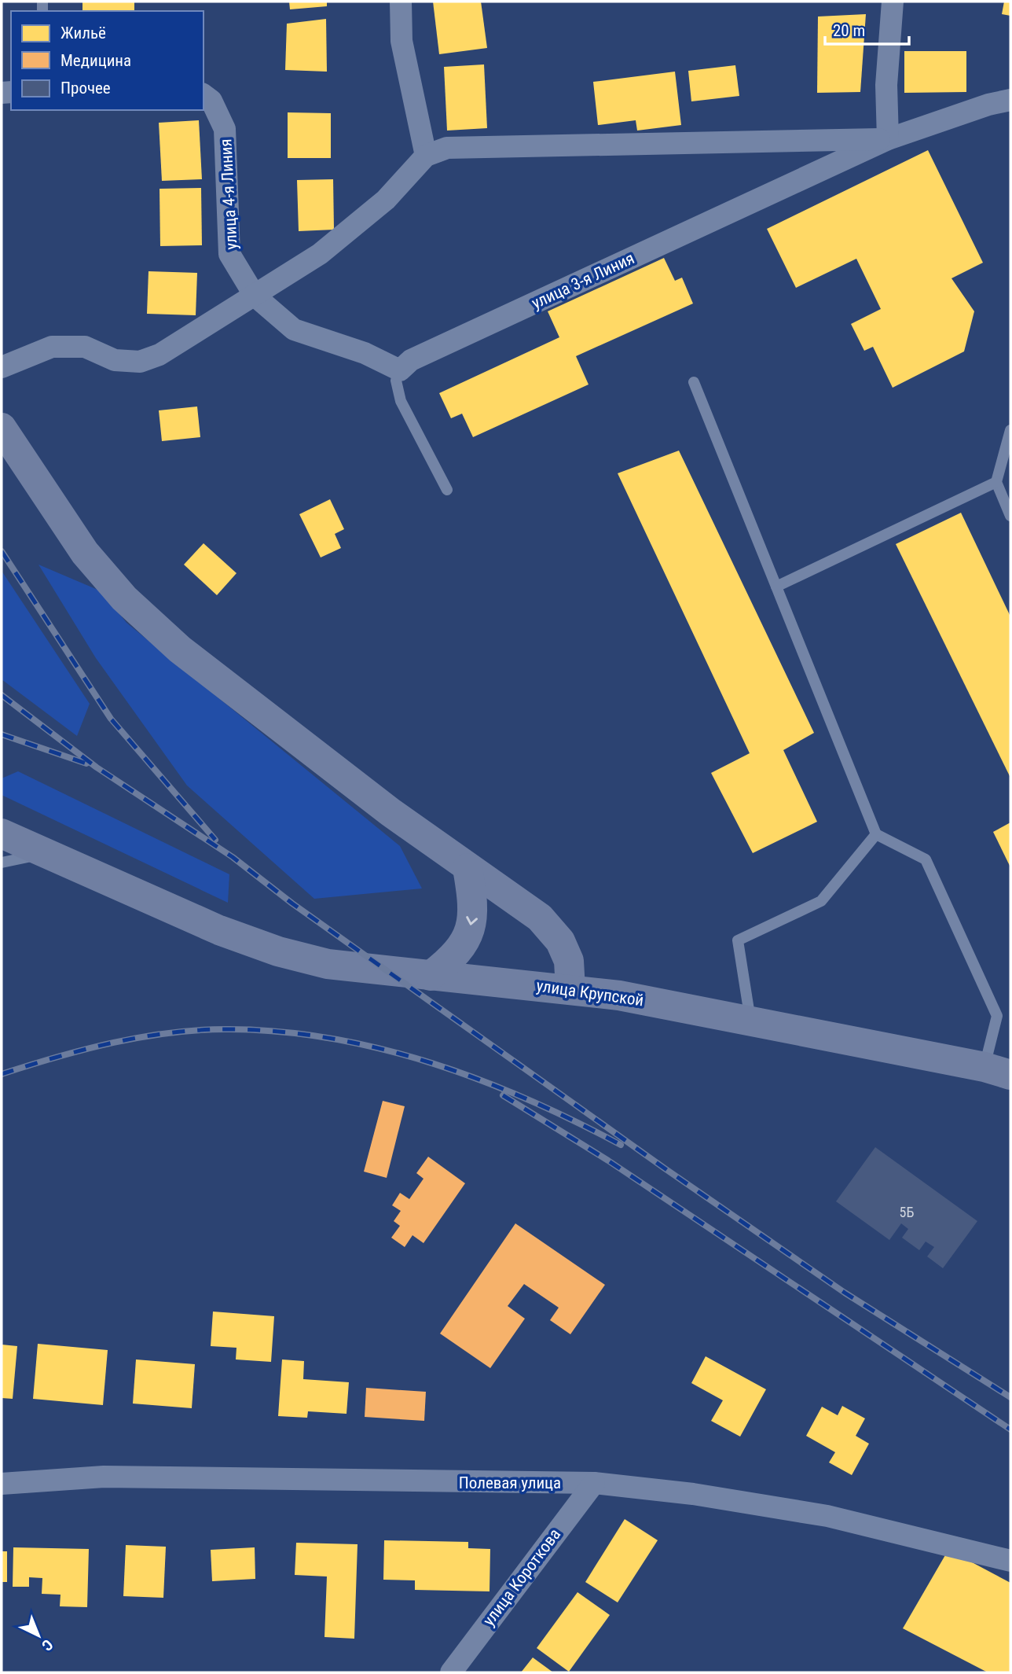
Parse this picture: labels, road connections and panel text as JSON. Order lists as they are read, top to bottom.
{
  "streets": {
    "main road": ["улица Крупской"],
    "street": [
      "улица 4-я Линия",
      "улица 3-я Линия",
      "Полевая улица",
      "улица Короткова"
    ]
  },
  "crossings": [
    ["улица 4-я Линия", "улица 3-я Линия"],
    ["Полевая улица", "улица Короткова"]
  ],
  "house_numbers": ["5Б"],
  "legend": ["Жильё", "Медицина", "Прочее"],
  "scale_bar": "20 m",
  "north": "bottom right"
}
